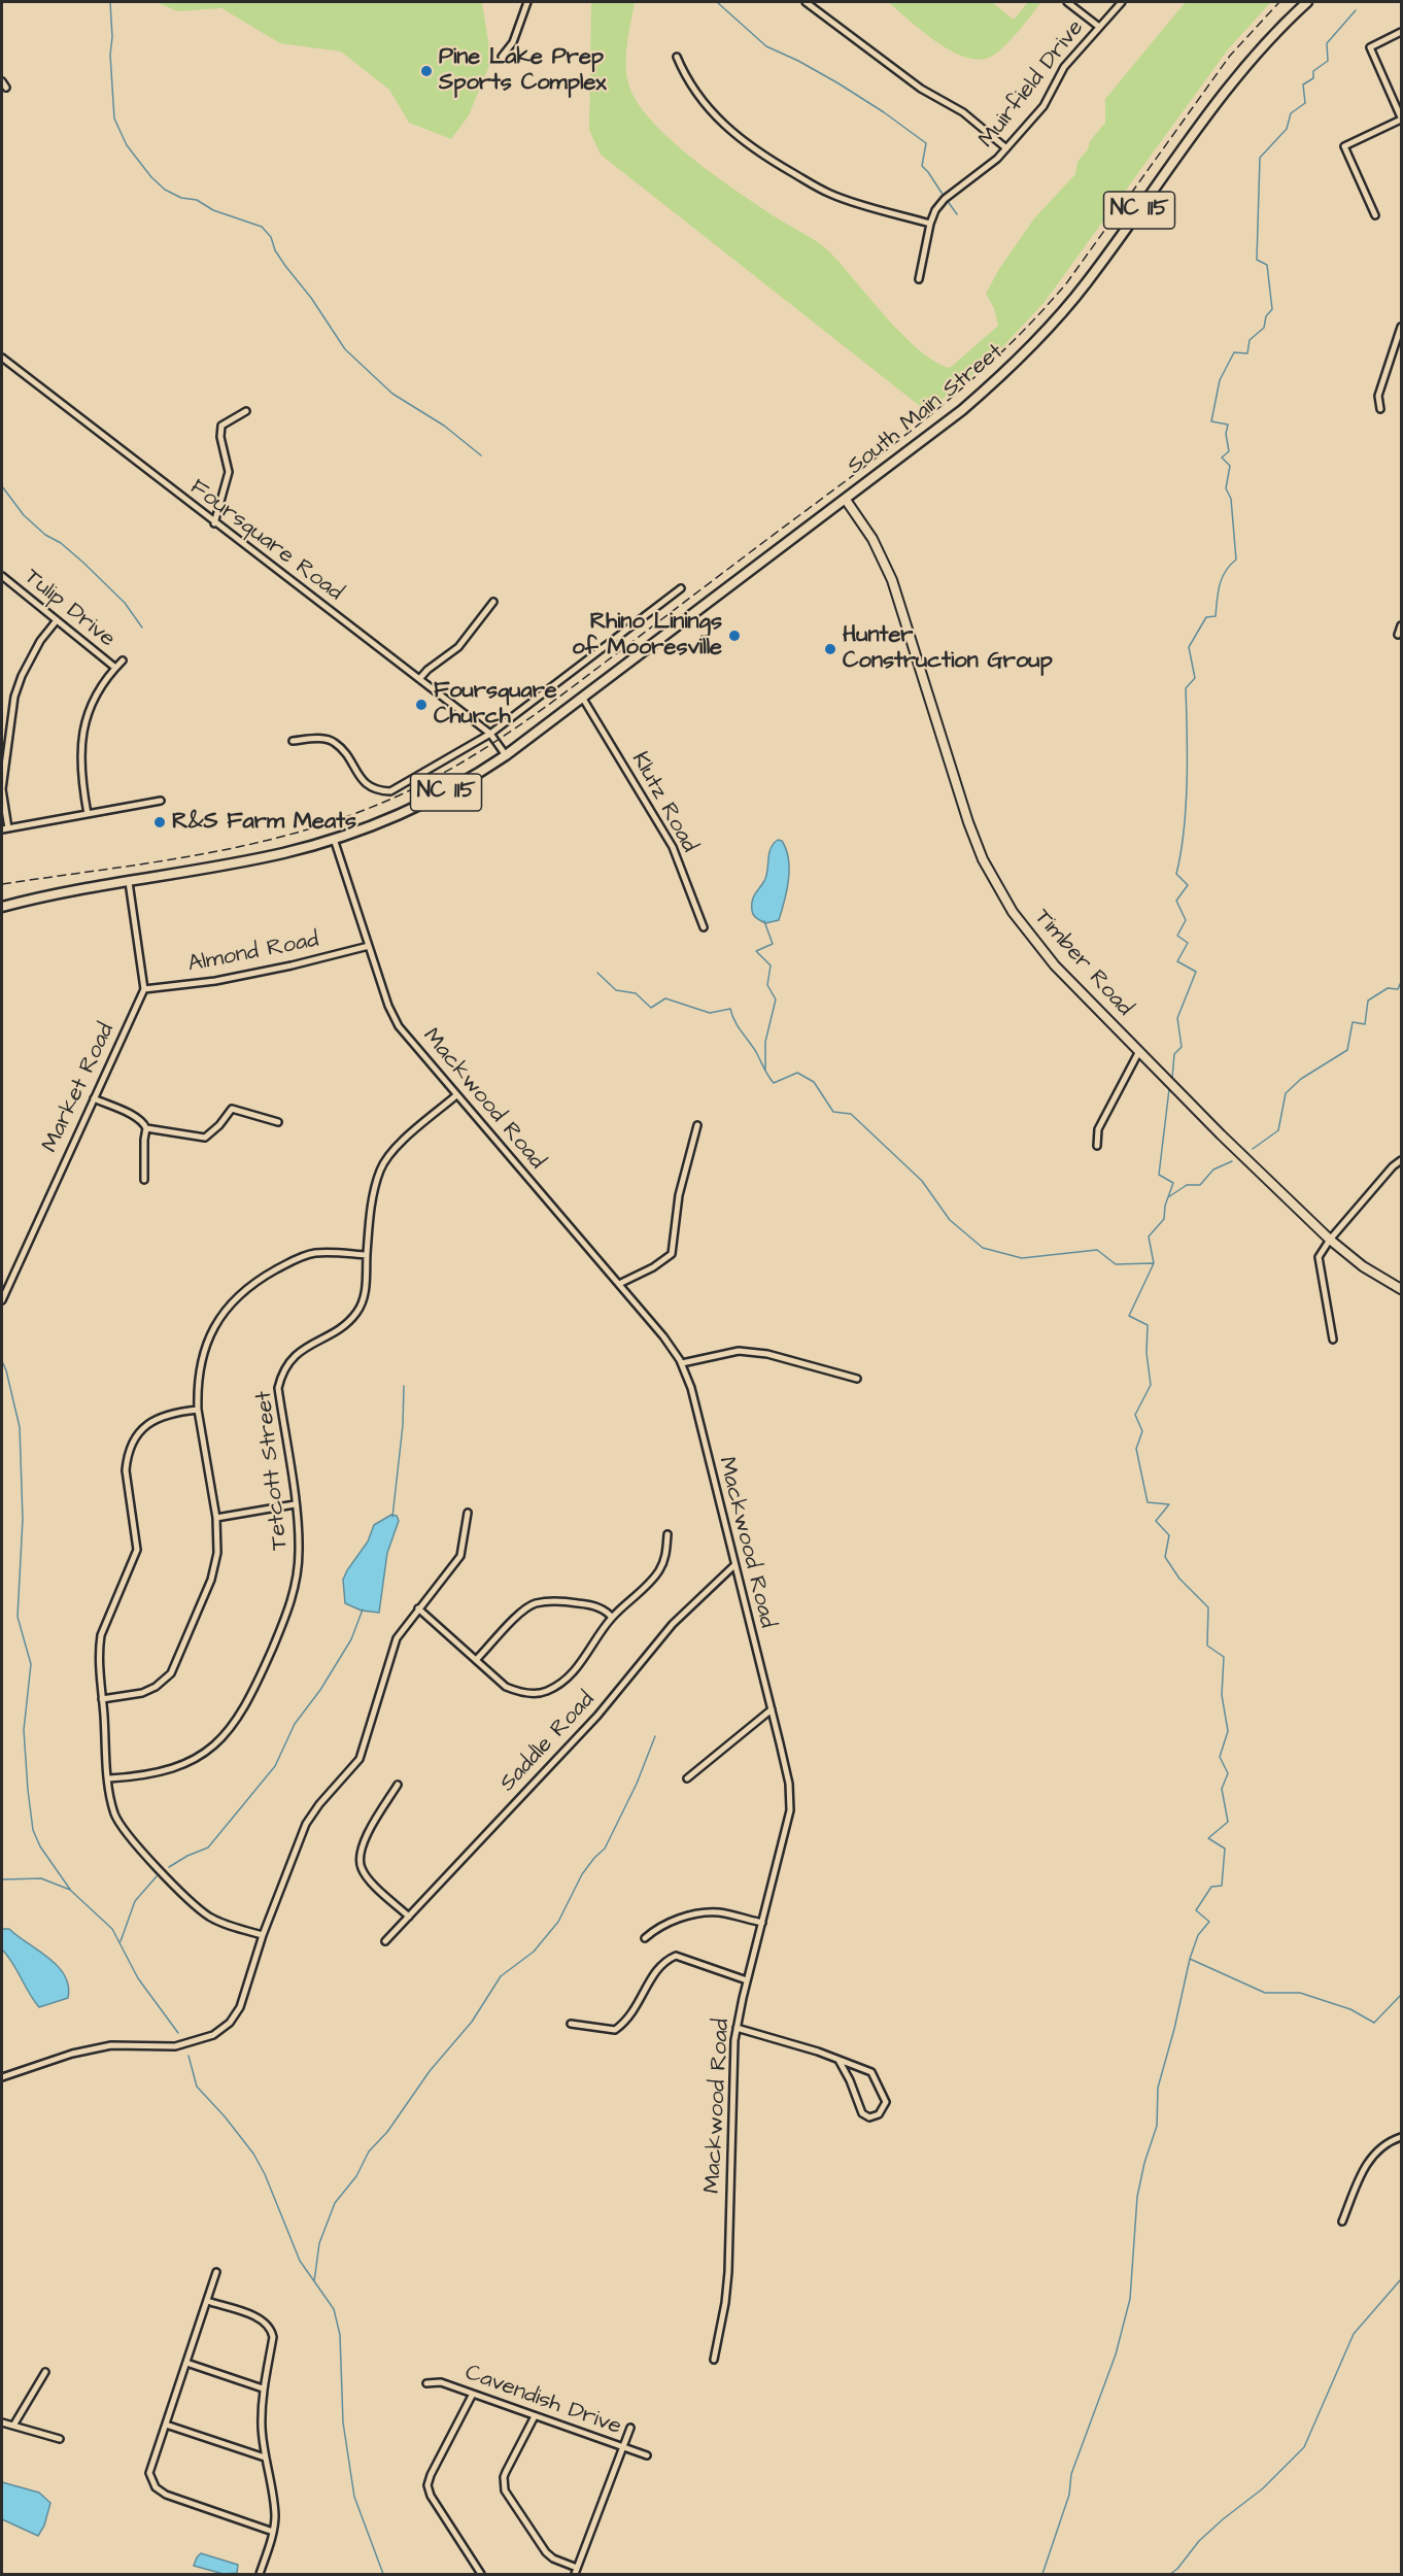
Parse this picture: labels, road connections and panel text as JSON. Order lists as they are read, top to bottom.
{
  "streets": {
    "main road": ["NC 115", "South Main Street"],
    "street": [
      "Muirfield Drive",
      "Foursquare Road",
      "Tulip Drive",
      "Klutz Road",
      "Almond Road",
      "Timber Road",
      "Market Road",
      "Mackwood Road",
      "Tetcott Street",
      "Saddle Road",
      "Cavendish Drive"
    ]
  },
  "crossings": [
    ["NC 115", "South Main Street"],
    ["NC 115", "Foursquare Road"],
    ["NC 115", "Klutz Road"],
    ["NC 115", "Timber Road"],
    ["NC 115", "Mackwood Road"],
    ["South Main Street", "Timber Road"],
    ["Almond Road", "Market Road"],
    ["Almond Road", "Mackwood Road"],
    ["Mackwood Road", "Tetcott Street"],
    ["Mackwood Road", "Saddle Road"]
  ],
  "places": [
    "Pine Lake Prep Sports Complex",
    "Rhino Linings of Mooresville",
    "Hunter Construction Group",
    "Foursquare Church",
    "R&S Farm Meats"
  ]
}
